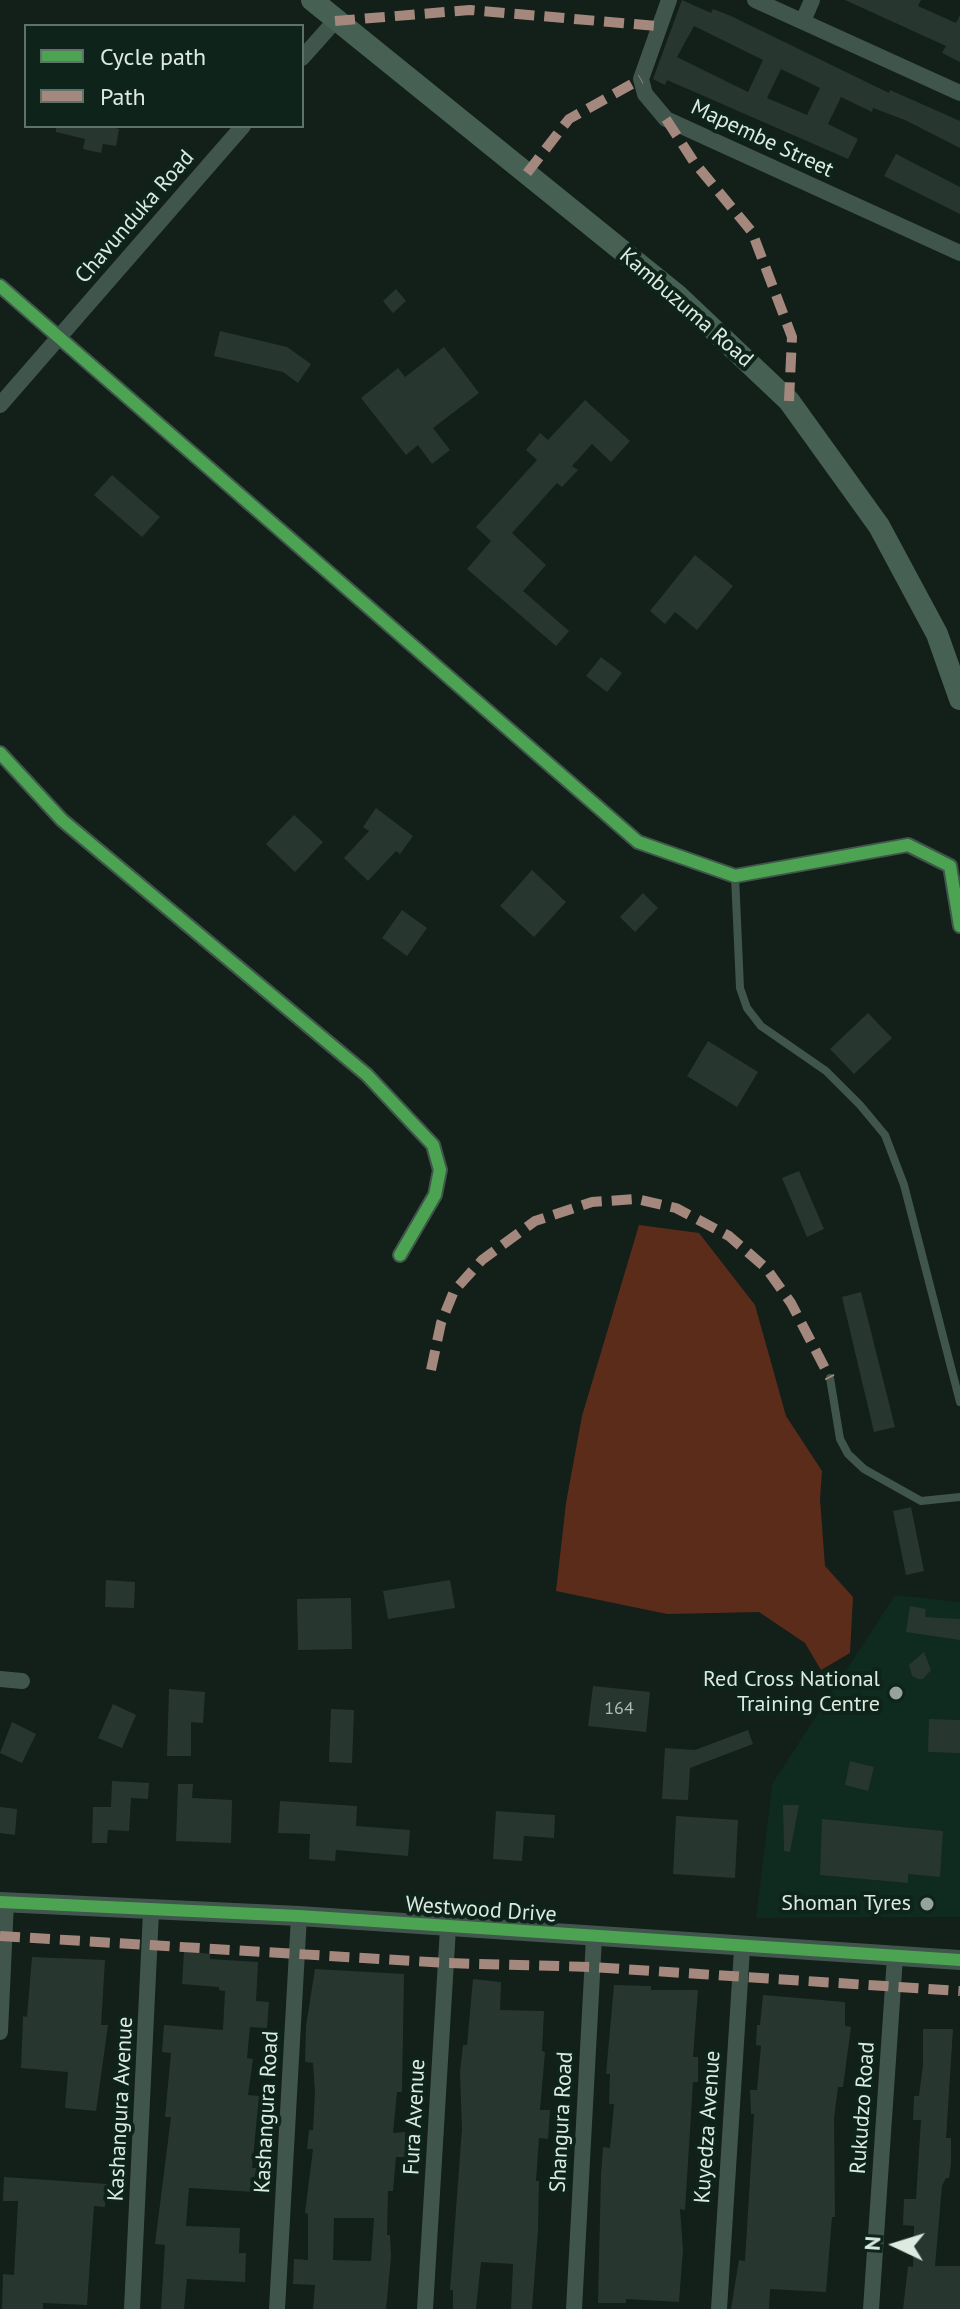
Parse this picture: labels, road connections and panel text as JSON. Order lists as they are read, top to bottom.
{
  "streets": {
    "main road": ["Kambuzuma Road"],
    "street": [
      "Mapembe Street",
      "Chavunduka Road",
      "Westwood Drive",
      "Rukudzo Road",
      "Kashangura Avenue",
      "Kashangura Road",
      "Fura Avenue",
      "Shangura Road",
      "Kuyedza Avenue"
    ]
  },
  "crossings": [
    ["Westwood Drive", "Rukudzo Road"],
    ["Westwood Drive", "Kashangura Avenue"],
    ["Westwood Drive", "Kashangura Road"],
    ["Westwood Drive", "Fura Avenue"],
    ["Westwood Drive", "Shangura Road"],
    ["Westwood Drive", "Kuyedza Avenue"]
  ],
  "places": ["Red Cross National Training Centre", "Shoman Tyres"],
  "house_numbers": ["164"],
  "legend": ["Cycle path", "Path"],
  "north": "left"
}
